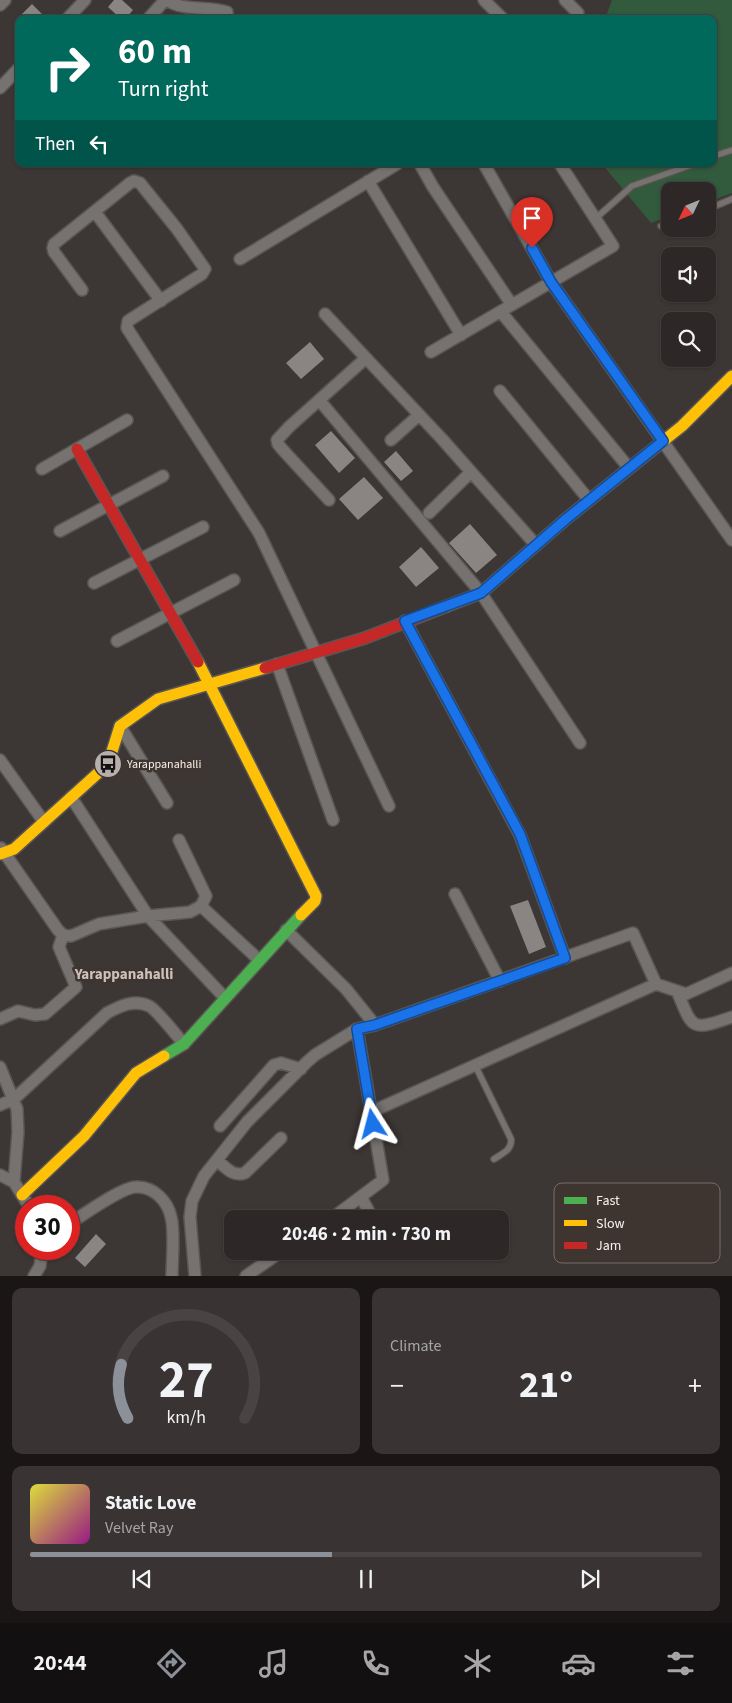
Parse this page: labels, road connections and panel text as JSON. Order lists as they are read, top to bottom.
{
  "districts": ["Yarappanahalli"],
  "places": {
    "bus stop": ["Yarappanahalli"]
  },
  "legend": ["Fast", "Slow", "Jam"],
  "north": "bottom left",
  "page": {
    "turn": ["60 m", "Turn right"],
    "then": "Then",
    "limit": "30",
    "trip": "20:46 · 2 min · 730 m",
    "tile": "Climate",
    "heat": ["−", "21°", "+"],
    "song": ["Static Love", "Velvet Ray"],
    "tabs": "20:44",
    "gauge": ["27", "km/h"]
  }
}
